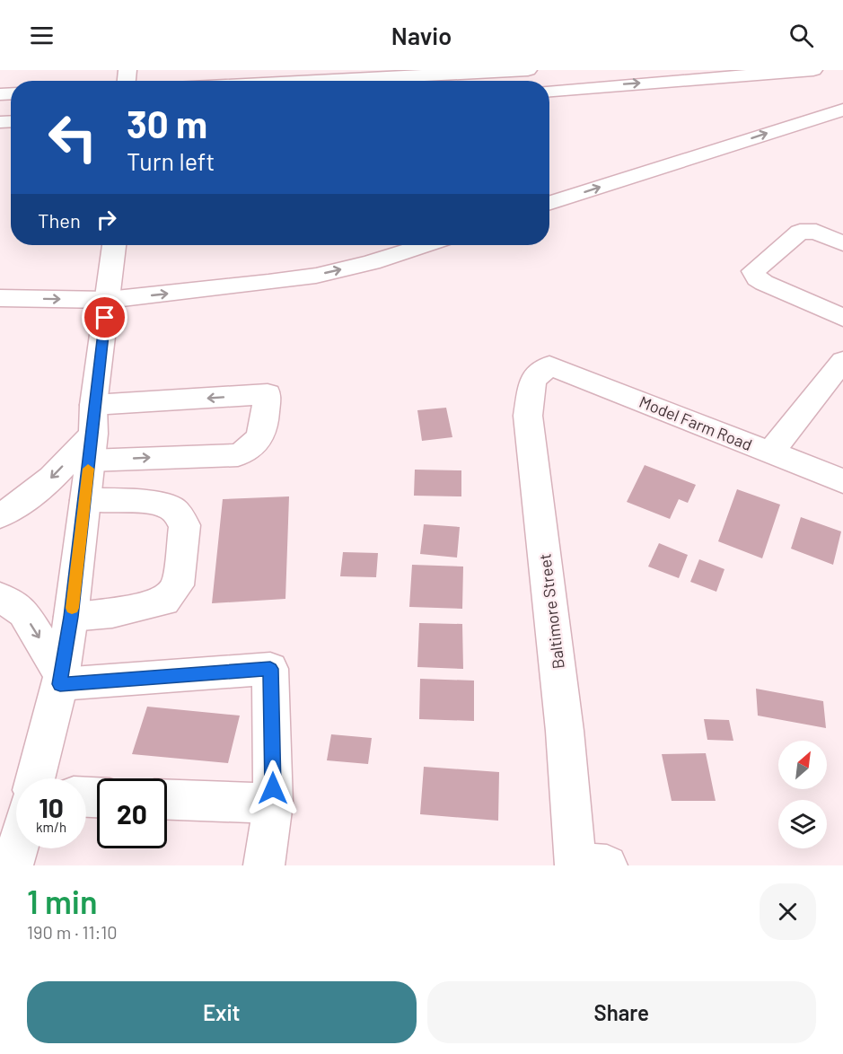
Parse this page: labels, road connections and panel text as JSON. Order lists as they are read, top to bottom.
{
  "streets": {
    "main road": ["Model Farm Road", "Baltimore Street"]
  },
  "crossings": [
    ["Model Farm Road", "Baltimore Street"]
  ],
  "north": "top right",
  "page": {
    "header": "Navio",
    "turn": ["30 m", "Turn left"],
    "then": "Then",
    "speed": "10 km/h",
    "limit": "20",
    "heading": ["1 min", "190 m · 11:10"],
    "buttons": ["Exit", "Share"]
  }
}
